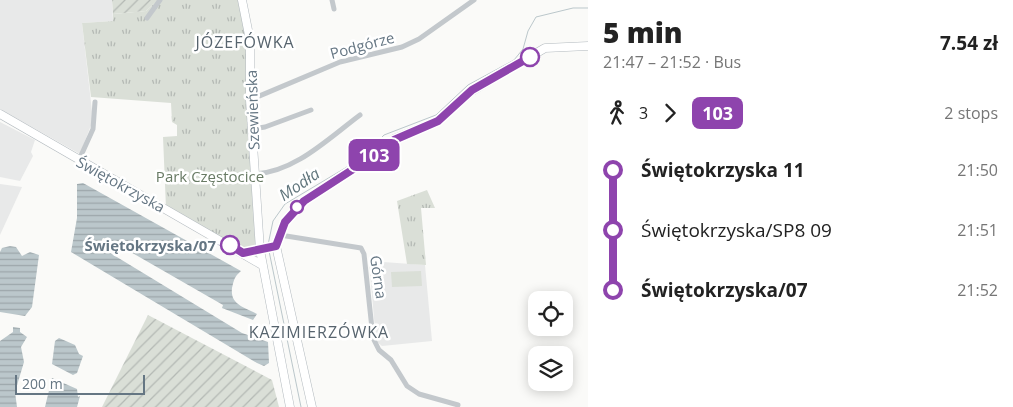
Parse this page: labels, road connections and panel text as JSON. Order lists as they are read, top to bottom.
{
  "streets": {
    "street": [
      "Podgórze",
      "Szewieńska",
      "Świętokrzyska",
      "Górna"
    ]
  },
  "crossings": [
    ["Podgórze", "Szewieńska"]
  ],
  "districts": ["JÓZEFÓWKA", "KAZIMIERZÓWKA"],
  "water": ["Modła"],
  "parks": ["Park Częstocice"],
  "places": ["Świętokrzyska/07"],
  "lines": ["bus line 103"],
  "scale_bar": "200 m",
  "page": {
    "on_map": "103",
    "heading": ["5 min", "21:47 – 21:52 · Bus", "7.54 zł"],
    "legs": ["3", "103", "2 stops"],
    "list": [
      {
        "name": "Świętokrzyska 11",
        "value": "21:50"
      },
      {
        "name": "Świętokrzyska/SP8 09",
        "value": "21:51"
      },
      {
        "name": "Świętokrzyska/07",
        "value": "21:52"
      }
    ],
    "scale": "200 m"
  }
}
